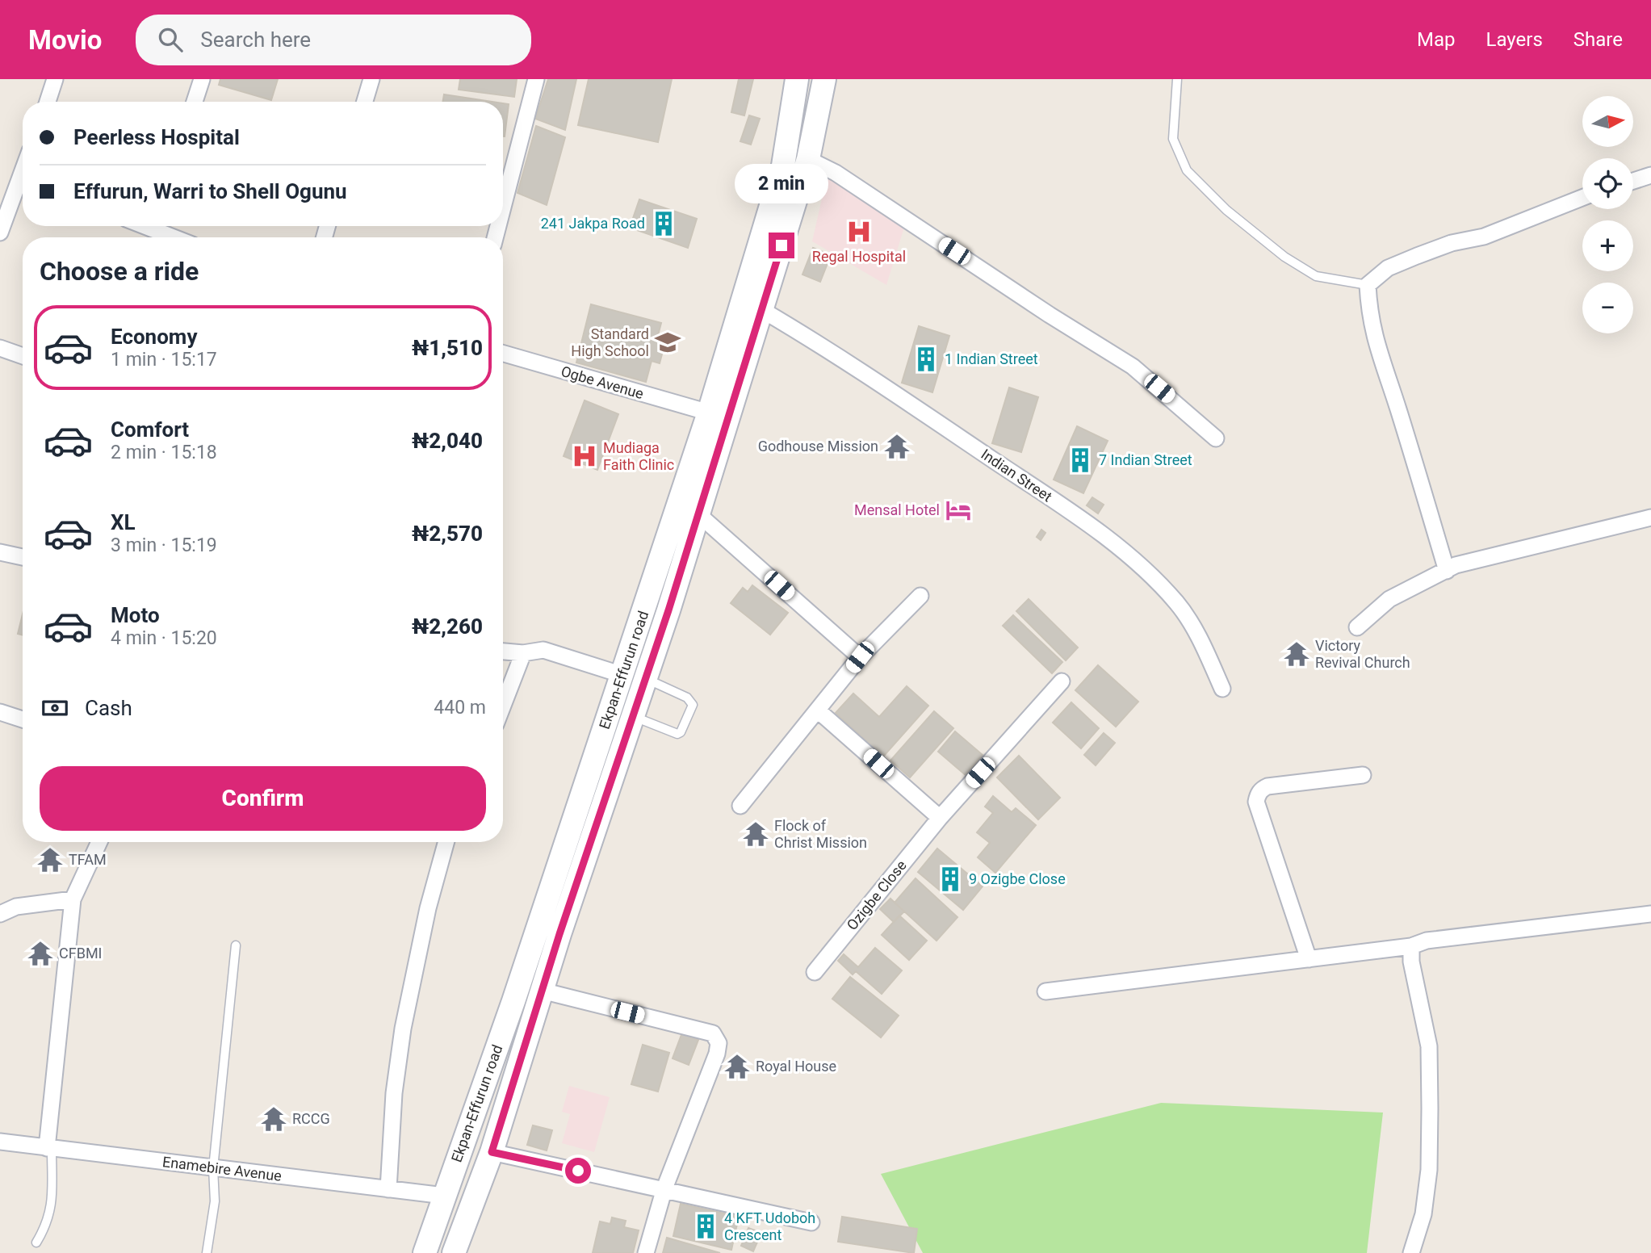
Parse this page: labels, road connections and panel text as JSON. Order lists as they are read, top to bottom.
{
  "streets": {
    "main road": ["Ekpan-Effurun road"],
    "street": [
      "Ogbe Avenue",
      "Indian Street",
      "Ozigbe Close",
      "Enamebire Avenue"
    ]
  },
  "crossings": [
    ["Ogbe Avenue", "Ekpan-Effurun road"],
    ["Ekpan-Effurun road", "Enamebire Avenue"]
  ],
  "places": {
    "building": [
      "241 Jakpa Road",
      "1 Indian Street",
      "7 Indian Street",
      "9 Ozigbe Close",
      "4 KFT Udoboh Crescent"
    ],
    "hospital": ["Regal Hospital", "Mudiaga Faith Clinic"],
    "school or university": ["Standard High School"],
    "temple": [
      "Godhouse Mission",
      "Victory Revival Church",
      "Flock of Christ Mission",
      "TFAM",
      "CFBMI",
      "Royal House",
      "RCCG"
    ],
    "hotel": ["Mensal Hotel"]
  },
  "north": "right",
  "page": {
    "header": "Movio",
    "search": "Search here",
    "nav": ["Map", "Layers", "Share"],
    "map_buttons": ["+", "−"],
    "banner": ["Peerless Hospital", "Effurun, Warri to Shell Ogunu"],
    "bubble": "2 min",
    "heading": "Choose a ride",
    "list": [
      {
        "name": "Economy",
        "note": "1 min · 15:17",
        "value": "₦1,510"
      },
      {
        "name": "Comfort",
        "note": "2 min · 15:18",
        "value": "₦2,040"
      },
      {
        "name": "XL",
        "note": "3 min · 15:19",
        "value": "₦2,570"
      },
      {
        "name": "Moto",
        "note": "4 min · 15:20",
        "value": "₦2,260"
      }
    ],
    "pay": ["Cash", "440 m"],
    "buttons": "Confirm"
  }
}
